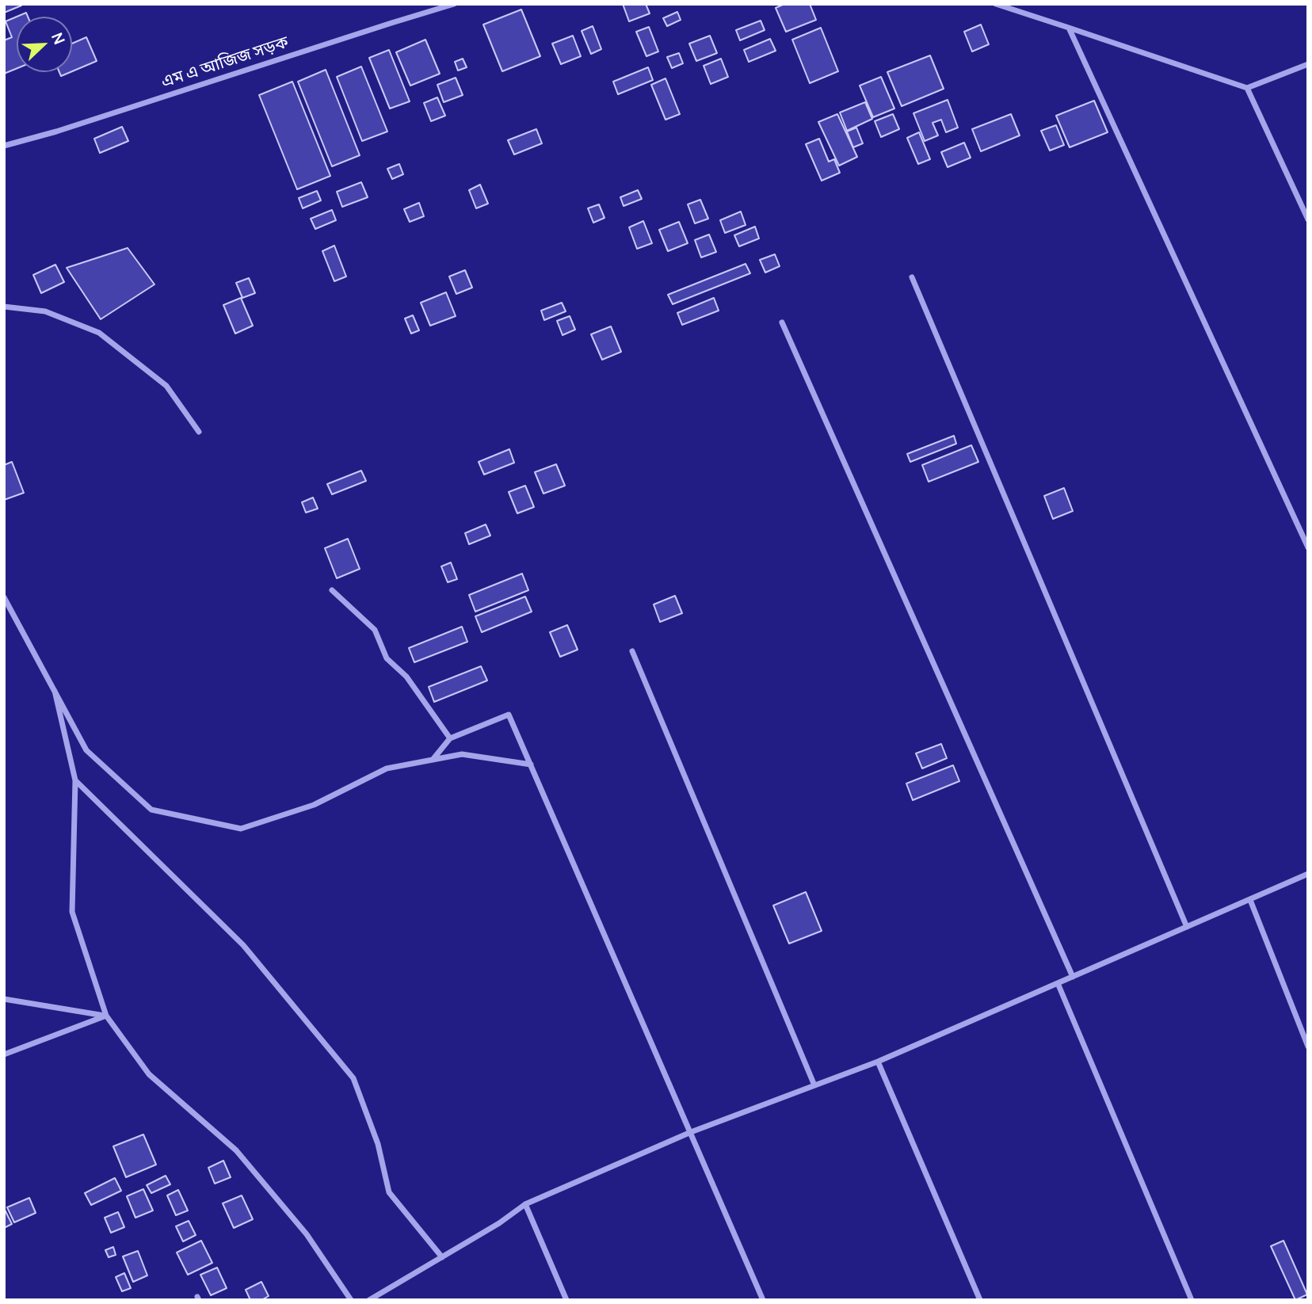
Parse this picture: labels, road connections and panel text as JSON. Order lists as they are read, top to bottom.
{
  "streets": {
    "street": ["এম এ আজিজ সড়ক"]
  },
  "north": "top right"
}
